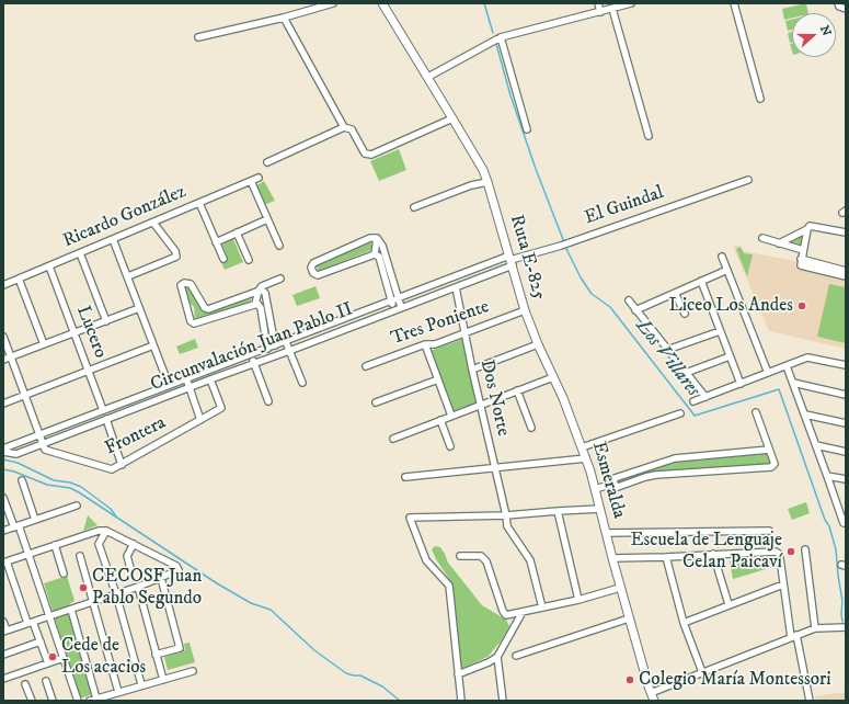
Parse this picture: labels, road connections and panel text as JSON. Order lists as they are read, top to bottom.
{
  "streets": {
    "main road": ["Ruta E-825", "Esmeralda"],
    "street": [
      "El Guindal",
      "Ricardo González",
      "Tres Poniente",
      "Lucero",
      "Circunvalación Juan Pablo II",
      "Dos Norte",
      "Frontera"
    ]
  },
  "crossings": [
    ["El Guindal", "Ruta E-825"],
    ["El Guindal", "Circunvalación Juan Pablo II"],
    ["Ricardo González", "Lucero"],
    ["Ruta E-825", "Tres Poniente"],
    ["Ruta E-825", "Circunvalación Juan Pablo II"],
    ["Ruta E-825", "Esmeralda"],
    ["Tres Poniente", "Dos Norte"],
    ["Lucero", "Circunvalación Juan Pablo II"],
    ["Circunvalación Juan Pablo II", "Dos Norte"],
    ["Circunvalación Juan Pablo II", "Frontera"]
  ],
  "water": ["Los Villares"],
  "places": [
    "Liceo Los Andes",
    "Escuela de Lenguaje Celan Paicaví",
    "CECOSF Juan Pablo Segundo",
    "Cede de Los acacios",
    "Colegio María Montessori"
  ],
  "north": "right"
}
